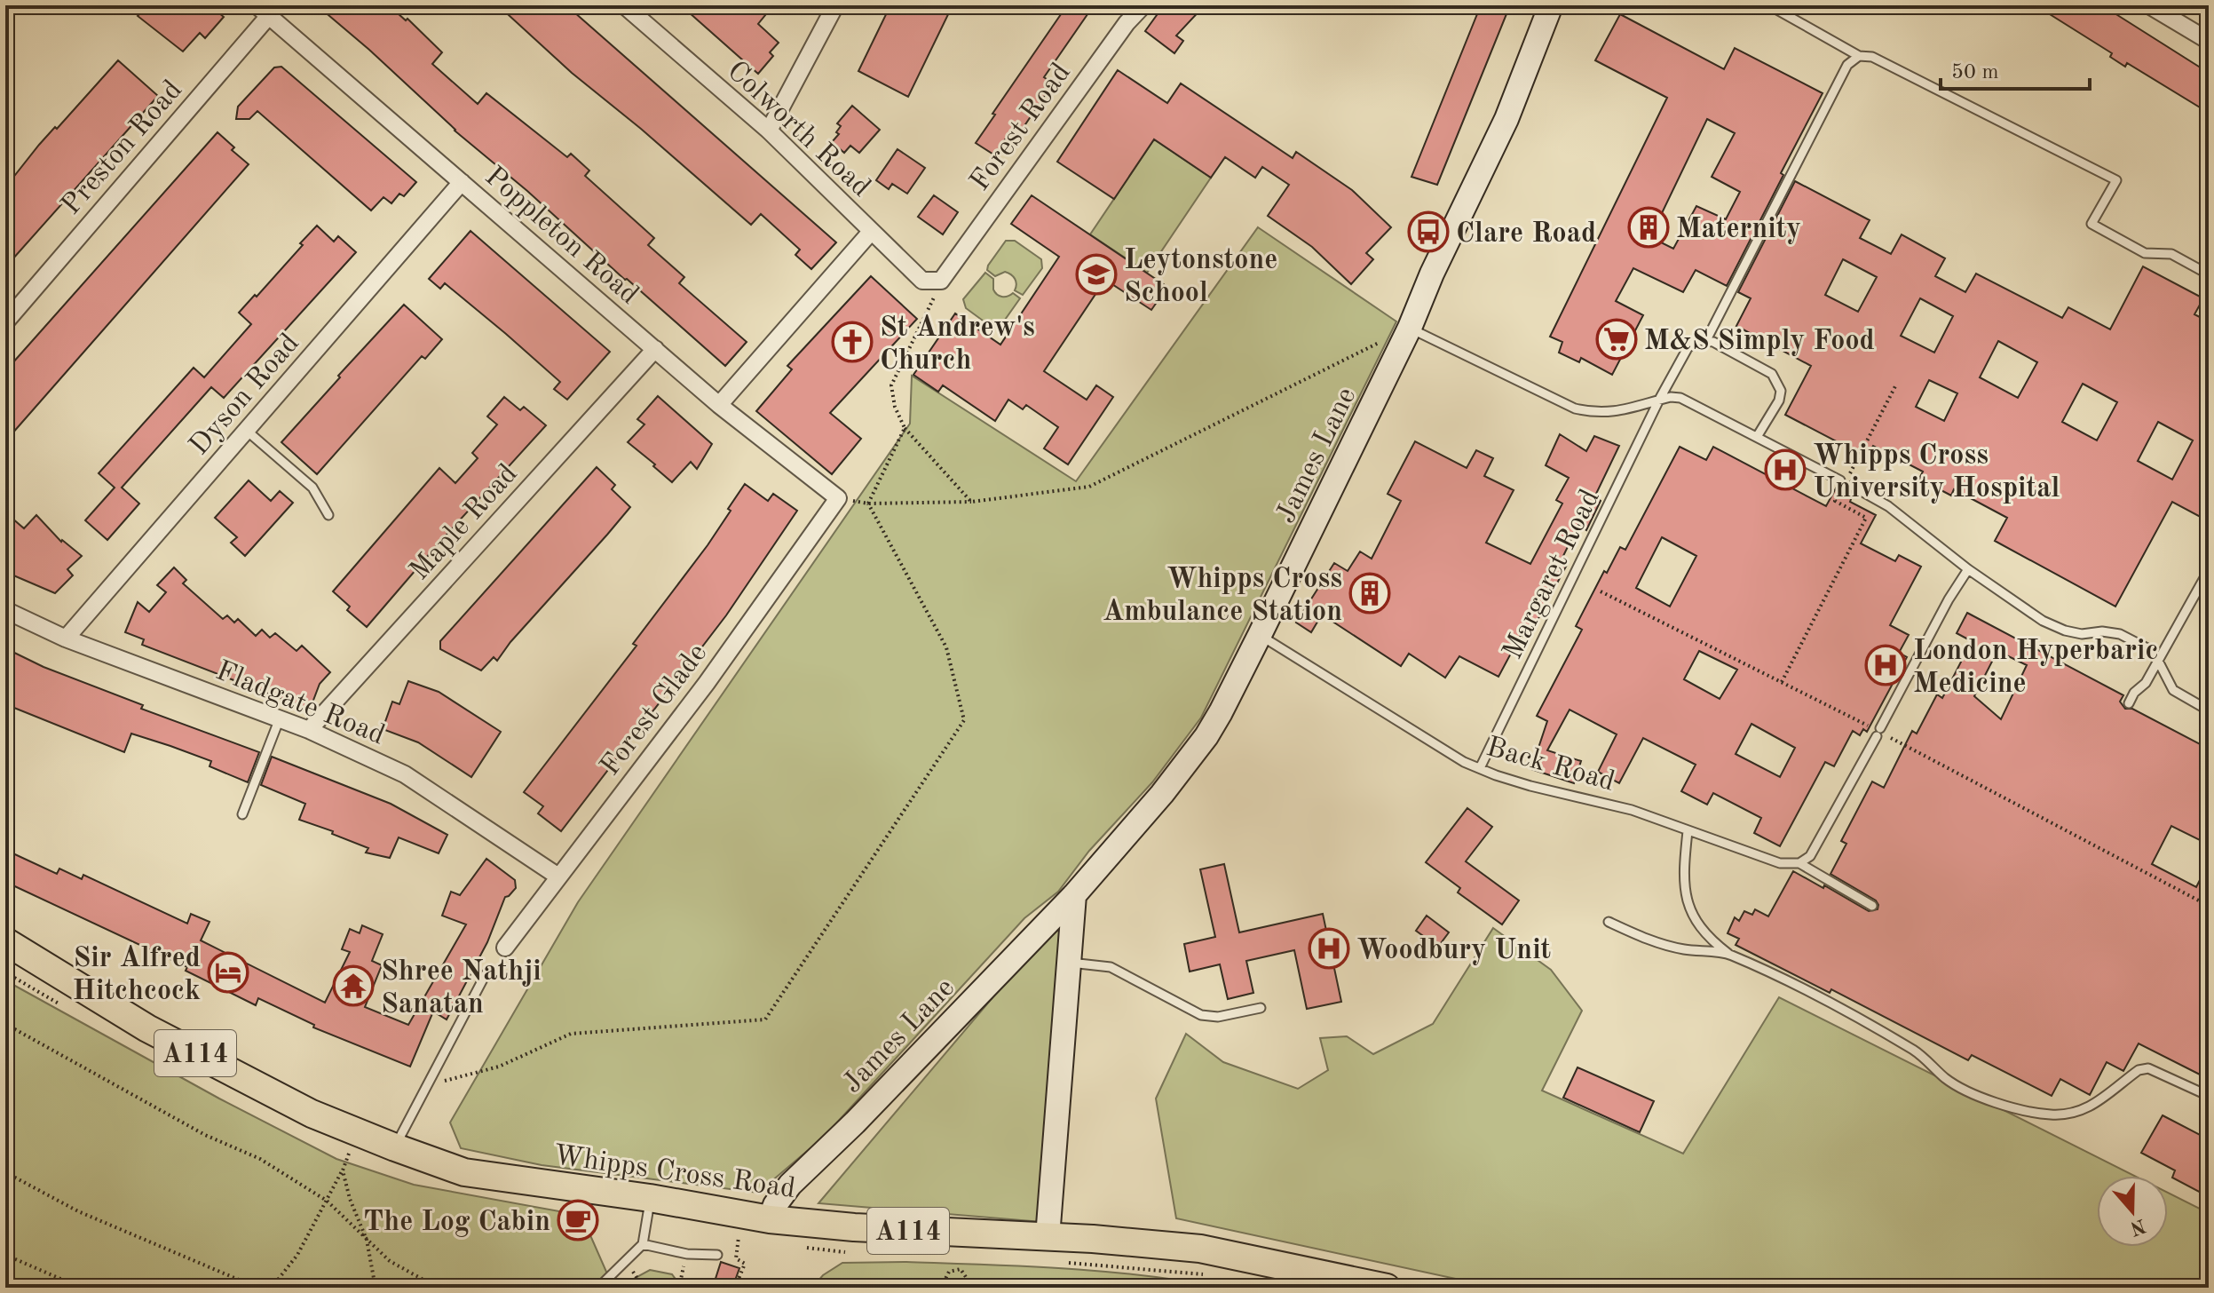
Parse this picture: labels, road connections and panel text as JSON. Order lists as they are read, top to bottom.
{
  "streets": {
    "main road": ["A114", "Whipps Cross Road"],
    "street": [
      "Forest Road",
      "Colworth Road",
      "Preston Road",
      "Poppleton Road",
      "Dyson Road",
      "James Lane",
      "Maple Road",
      "Fladgate Road",
      "Forest Glade"
    ],
    "lane": ["Margaret Road", "Back Road"]
  },
  "crossings": [
    ["Forest Road", "Colworth Road"],
    ["Preston Road", "Poppleton Road"],
    ["Poppleton Road", "Dyson Road"],
    ["Poppleton Road", "Maple Road"],
    ["Poppleton Road", "Forest Glade"],
    ["Dyson Road", "Fladgate Road"],
    ["James Lane", "Back Road"],
    ["James Lane", "Whipps Cross Road"],
    ["Maple Road", "Fladgate Road"],
    ["Margaret Road", "Back Road"],
    ["Fladgate Road", "Forest Glade"]
  ],
  "places": {
    "building": ["Maternity", "Whipps Cross Ambulance Station"],
    "bus stop": ["Clare Road"],
    "school or university": ["Leytonstone School"],
    "supermarket": ["M&S Simply Food"],
    "church": ["St Andrew's Church"],
    "hospital": ["Whipps Cross University Hospital", "London Hyperbaric Medicine", "Woodbury Unit"],
    "hotel": ["Sir Alfred Hitchcock"],
    "temple": ["Shree Nathji Sanatan"],
    "cafe": ["The Log Cabin"]
  },
  "scale_bar": "50 m",
  "north": "bottom"
}
